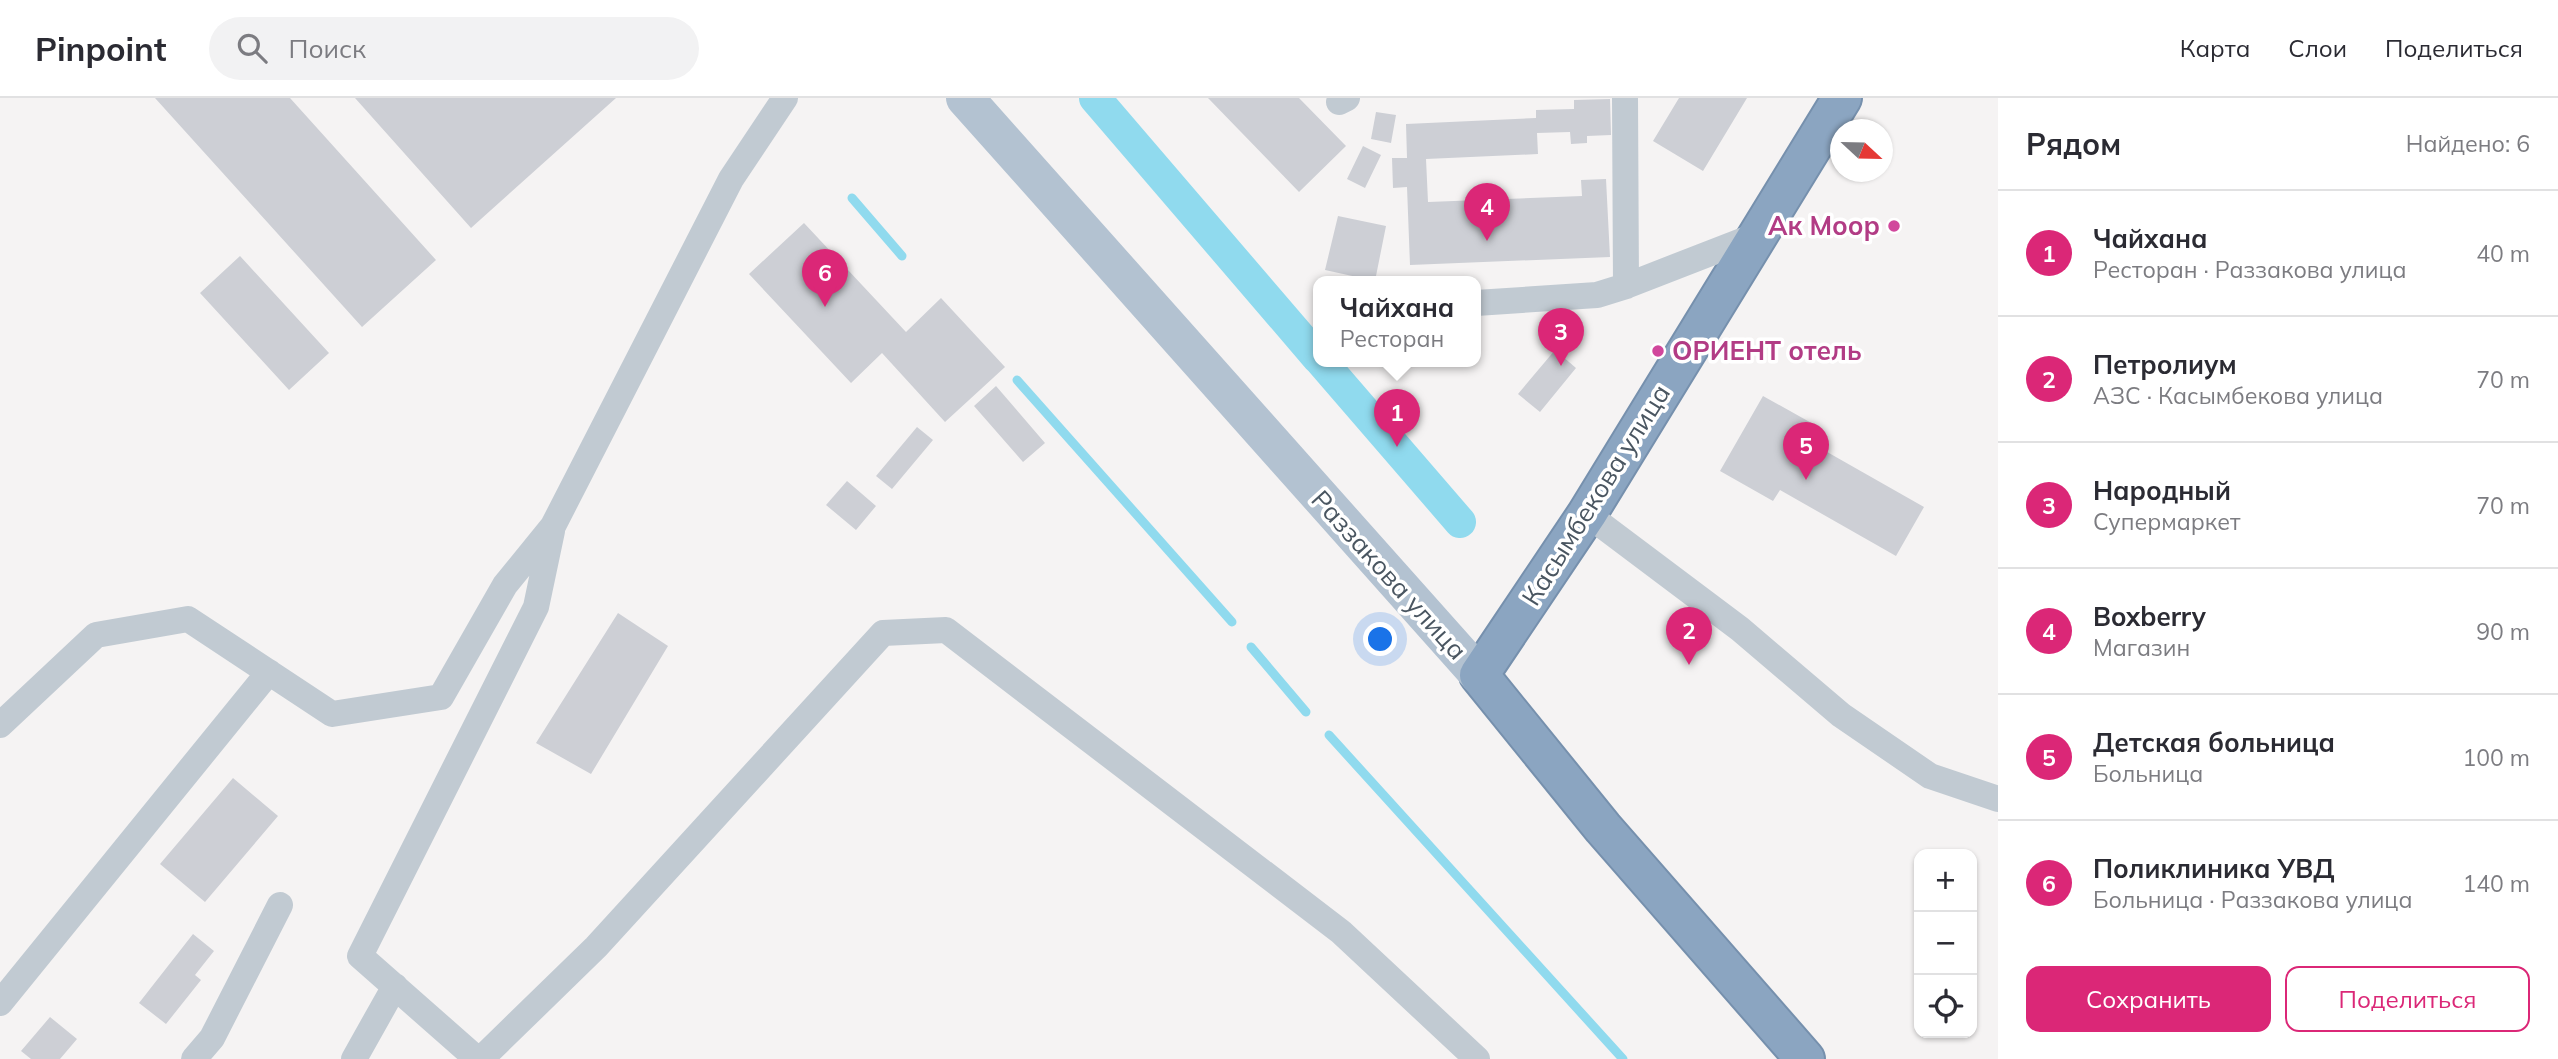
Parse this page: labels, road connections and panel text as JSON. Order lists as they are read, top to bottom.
{
  "streets": {
    "highway": ["Касымбекова улица", "Раззакова улица"]
  },
  "crossings": [
    ["Касымбекова улица", "Раззакова улица"]
  ],
  "places": ["Ак Моор", "ОРИЕНТ отель"],
  "north": "right",
  "page": {
    "header": "Pinpoint",
    "search": "Поиск",
    "nav": ["Карта", "Слои", "Поделиться"],
    "heading": ["Рядом", "Найдено: 6"],
    "pins": [
      "4",
      "6",
      "3",
      "1",
      "5",
      "2"
    ],
    "list": [
      {
        "mark": "1",
        "name": "Чайхана",
        "note": "Ресторан · Раззакова улица",
        "value": "40 m"
      },
      {
        "mark": "2",
        "name": "Петролиум",
        "note": "АЗС · Касымбекова улица",
        "value": "70 m"
      },
      {
        "mark": "3",
        "name": "Народный",
        "note": "Супермаркет",
        "value": "70 m"
      },
      {
        "mark": "4",
        "name": "Boxberry",
        "note": "Магазин",
        "value": "90 m"
      },
      {
        "mark": "5",
        "name": "Детская больница",
        "note": "Больница",
        "value": "100 m"
      },
      {
        "mark": "6",
        "name": "Поликлиника УВД",
        "note": "Больница · Раззакова улица",
        "value": "140 m"
      }
    ],
    "popup": ["Чайхана", "Ресторан"],
    "map_buttons": ["+", "−"],
    "buttons": ["Сохранить", "Поделиться"]
  }
}
